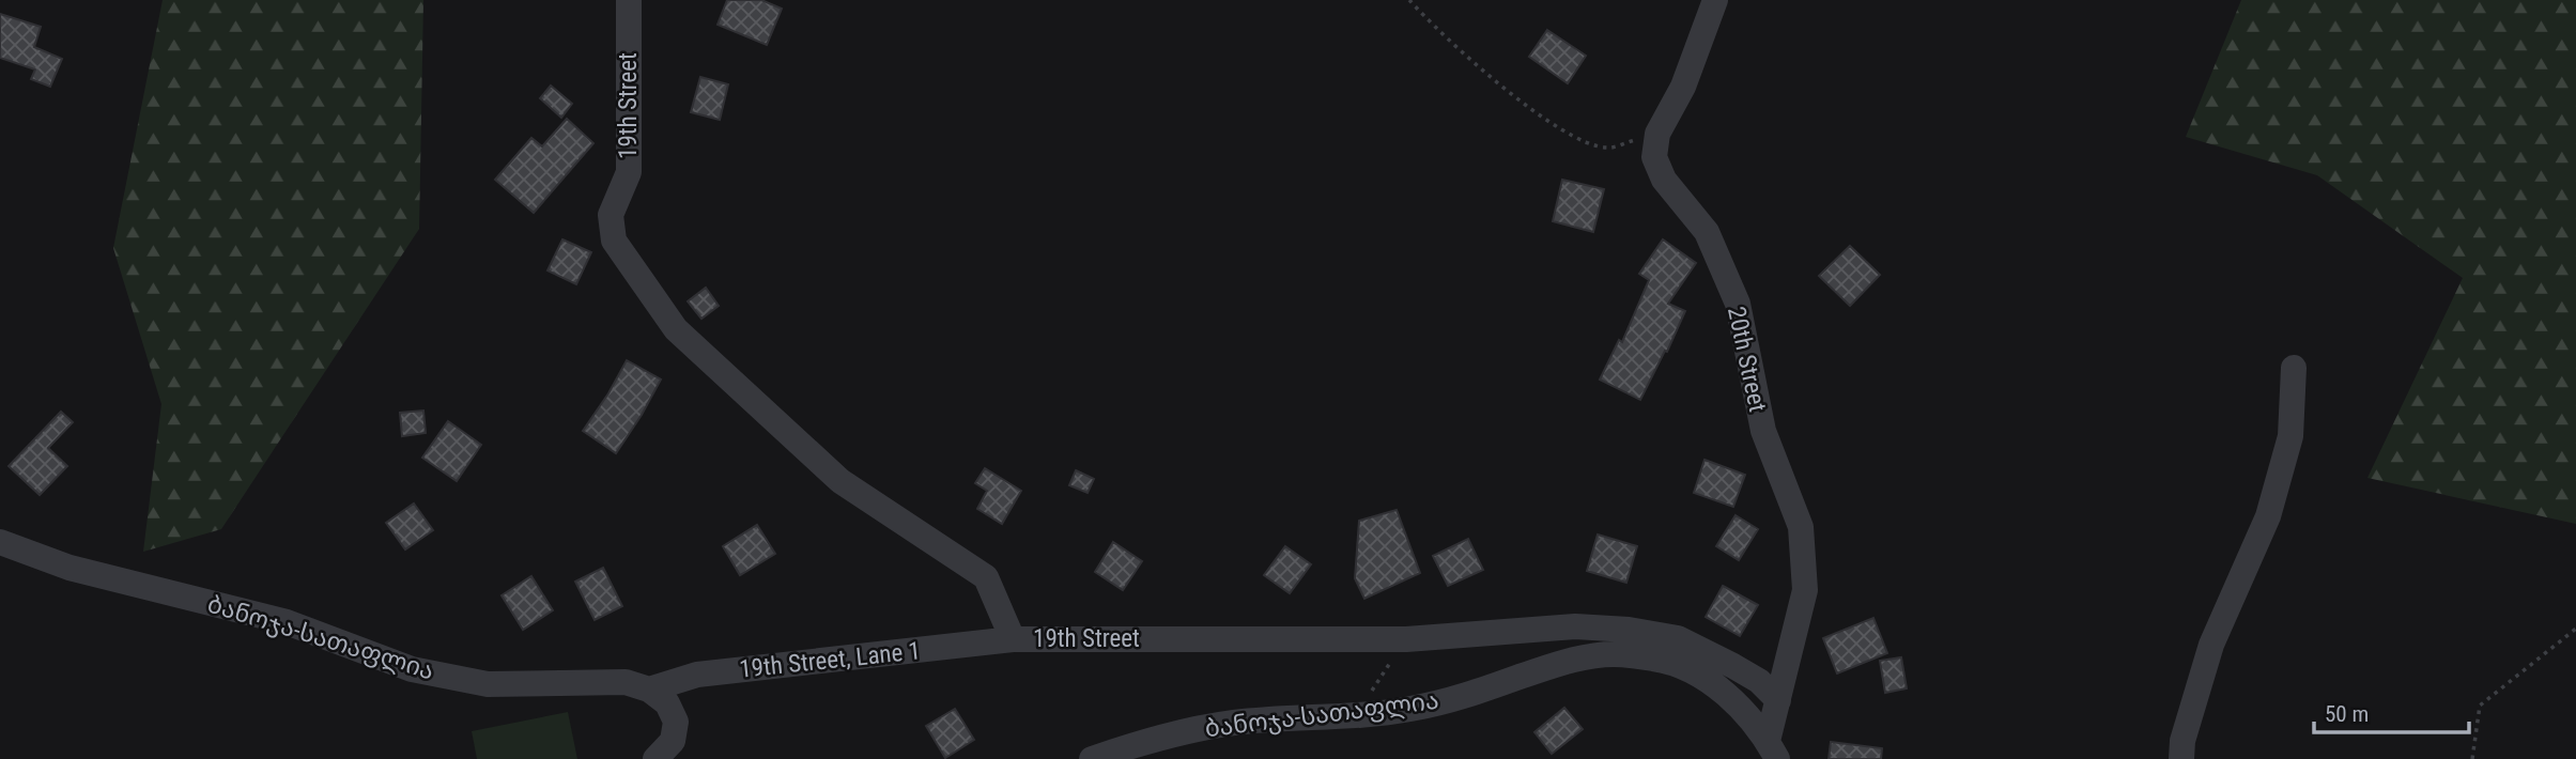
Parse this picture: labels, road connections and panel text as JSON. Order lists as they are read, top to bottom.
{
  "streets": {
    "street": [
      "19th Street",
      "20th Street",
      "ბანოჯა-სათაფლია",
      "19th Street, Lane 1"
    ]
  },
  "crossings": [
    ["19th Street", "20th Street"],
    ["19th Street", "19th Street, Lane 1"],
    ["20th Street", "ბანოჯა-სათაფლია"],
    ["ბანოჯა-სათაფლია", "19th Street, Lane 1"]
  ],
  "scale_bar": "50 m"
}
